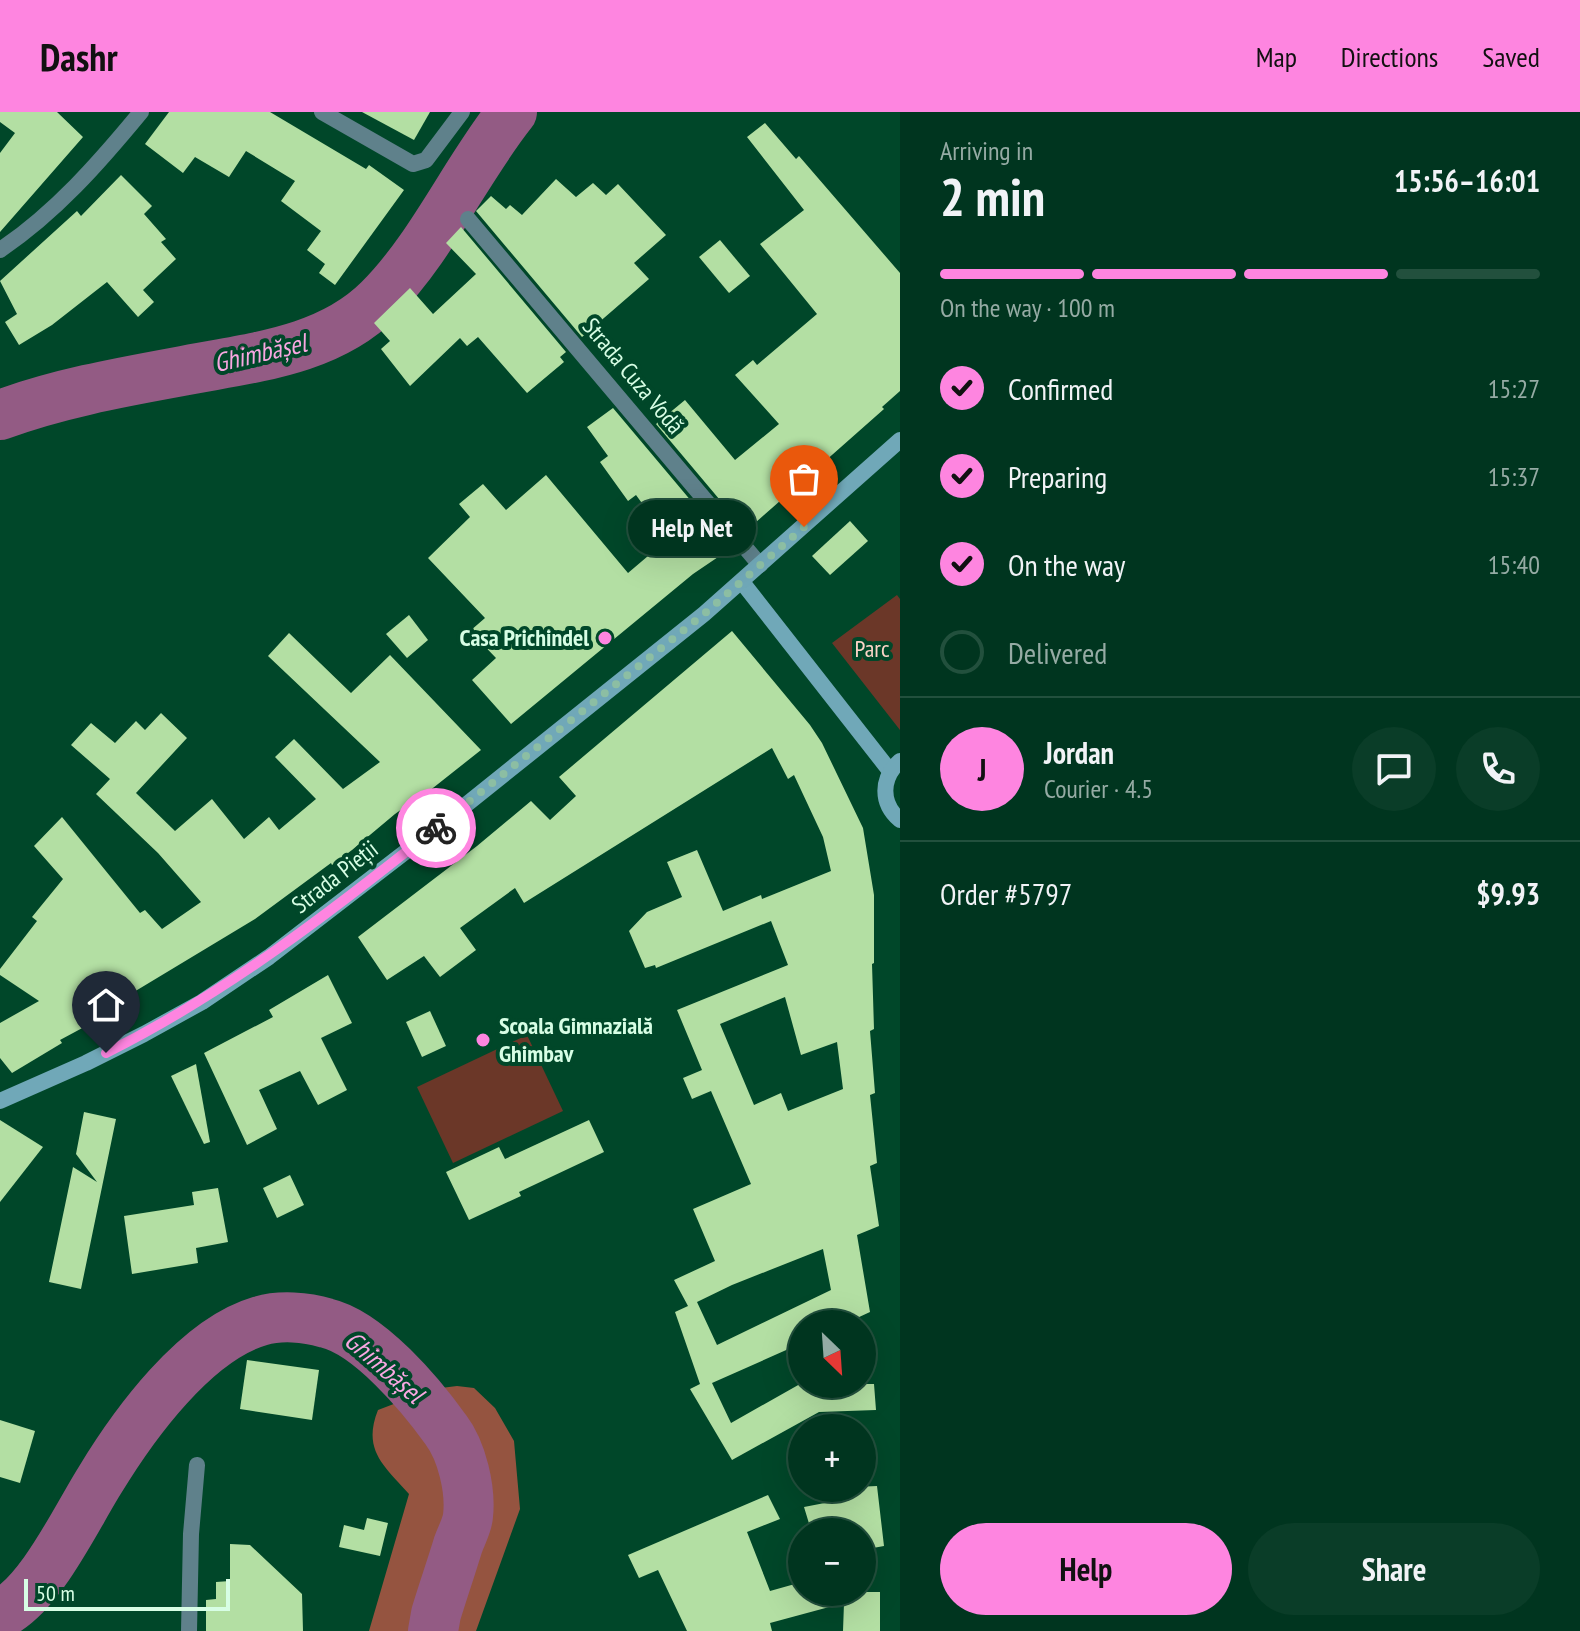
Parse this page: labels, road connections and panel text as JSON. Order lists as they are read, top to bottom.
{
  "streets": {
    "street": ["Strada Cuza Vodă", "Strada Pieții"]
  },
  "crossings": [
    ["Strada Cuza Vodă", "Strada Pieții"]
  ],
  "water": ["Ghimbășel"],
  "parks": ["Parc"],
  "places": ["Help Net", "Casa Prichindel", "Scoala Gimnazială Ghimbav"],
  "scale_bar": "50 m",
  "north": "bottom right",
  "page": {
    "header": "Dashr",
    "nav": ["Map", "Directions", "Saved"],
    "heading": ["2 min", "Arriving in", "15:56–16:01"],
    "panel": [
      "Jordan",
      "Courier · 4.5",
      "Order #5797",
      "$9.93"
    ],
    "bar": "On the way · 100 m",
    "list": [
      ["Confirmed", "15:27"],
      ["Preparing", "15:37"],
      ["On the way", "15:40"],
      "Delivered"
    ],
    "bubble": "Help Net",
    "round": "J",
    "map_buttons": ["+", "−"],
    "buttons": ["Help", "Share"],
    "scale": "50 m"
  }
}
